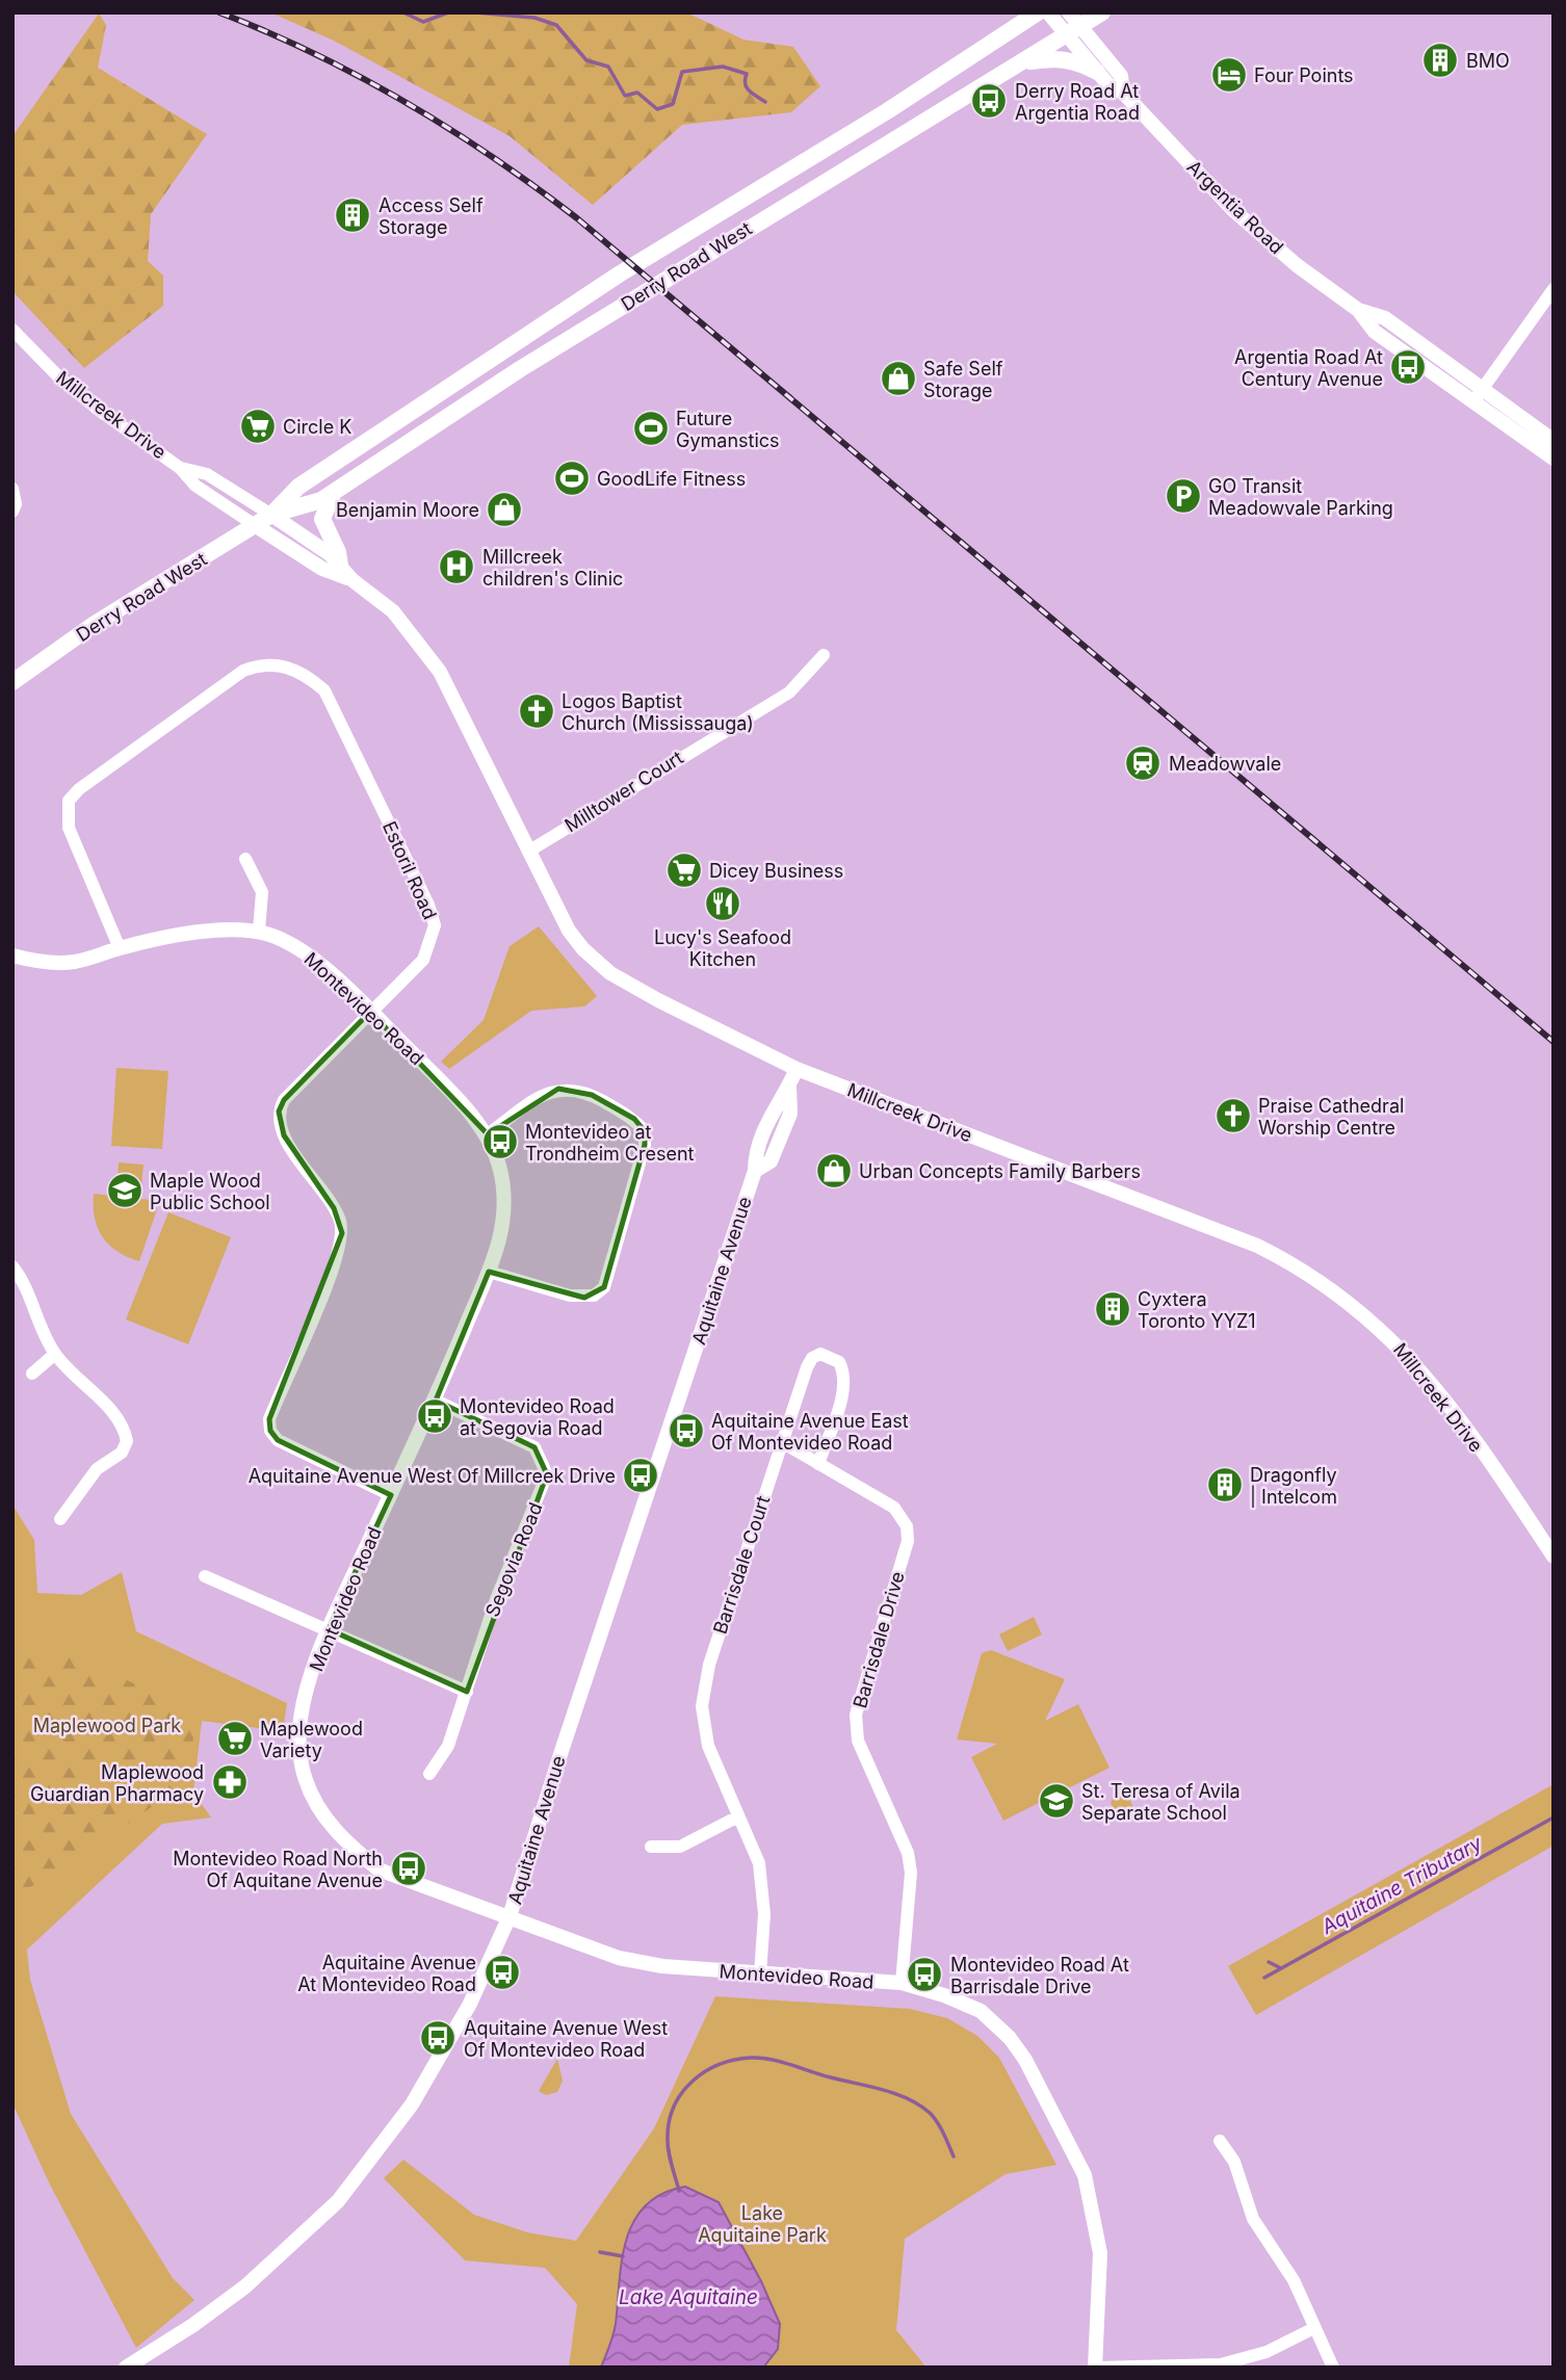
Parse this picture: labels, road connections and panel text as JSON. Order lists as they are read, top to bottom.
{
  "streets": {
    "main road": ["Derry Road West"],
    "street": [
      "Argentia Road",
      "Millcreek Drive",
      "Milltower Court",
      "Estoril Road",
      "Montevideo Road",
      "Aquitaine Avenue",
      "Segovia Road",
      "Barrisdale Court",
      "Barrisdale Drive"
    ]
  },
  "crossings": [
    ["Argentia Road", "Derry Road West"],
    ["Derry Road West", "Millcreek Drive"],
    ["Millcreek Drive", "Milltower Court"],
    ["Millcreek Drive", "Aquitaine Avenue"],
    ["Estoril Road", "Montevideo Road"],
    ["Montevideo Road", "Aquitaine Avenue"],
    ["Montevideo Road", "Segovia Road"],
    ["Montevideo Road", "Barrisdale Drive"],
    ["Barrisdale Court", "Barrisdale Drive"]
  ],
  "water": ["Aquitaine Tributary", "Lake Aquitaine"],
  "parks": ["Maplewood Park", "Lake Aquitaine Park"],
  "places": {
    "building": [
      "BMO",
      "Access Self Storage",
      "Cyxtera Toronto YYZ1",
      "Dragonfly | Intelcom"
    ],
    "hotel": ["Four Points"],
    "bus stop": [
      "Derry Road At Argentia Road",
      "Argentia Road At Century Avenue",
      "Montevideo at Trondheim Cresent",
      "Montevideo Road at Segovia Road",
      "Aquitaine Avenue East Of Montevideo Road",
      "Aquitaine Avenue West Of Millcreek Drive",
      "Montevideo Road North Of Aquitane Avenue",
      "Aquitaine Avenue At Montevideo Road",
      "Montevideo Road At Barrisdale Drive",
      "Aquitaine Avenue West Of Montevideo Road"
    ],
    "shop": ["Safe Self Storage", "Benjamin Moore", "Urban Concepts Family Barbers"],
    "supermarket": ["Circle K", "Dicey Business", "Maplewood Variety"],
    "sports": ["Future Gymanstics", "GoodLife Fitness"],
    "parking": ["GO Transit Meadowvale Parking"],
    "hospital": ["Millcreek children's Clinic"],
    "church": ["Logos Baptist Church (Mississauga)", "Praise Cathedral Worship Centre"],
    "station": ["Meadowvale"],
    "restaurant": ["Lucy's Seafood Kitchen"],
    "school or university": ["Maple Wood Public School", "St. Teresa of Avila Separate School"],
    "pharmacy": ["Maplewood Guardian Pharmacy"]
  }
}
